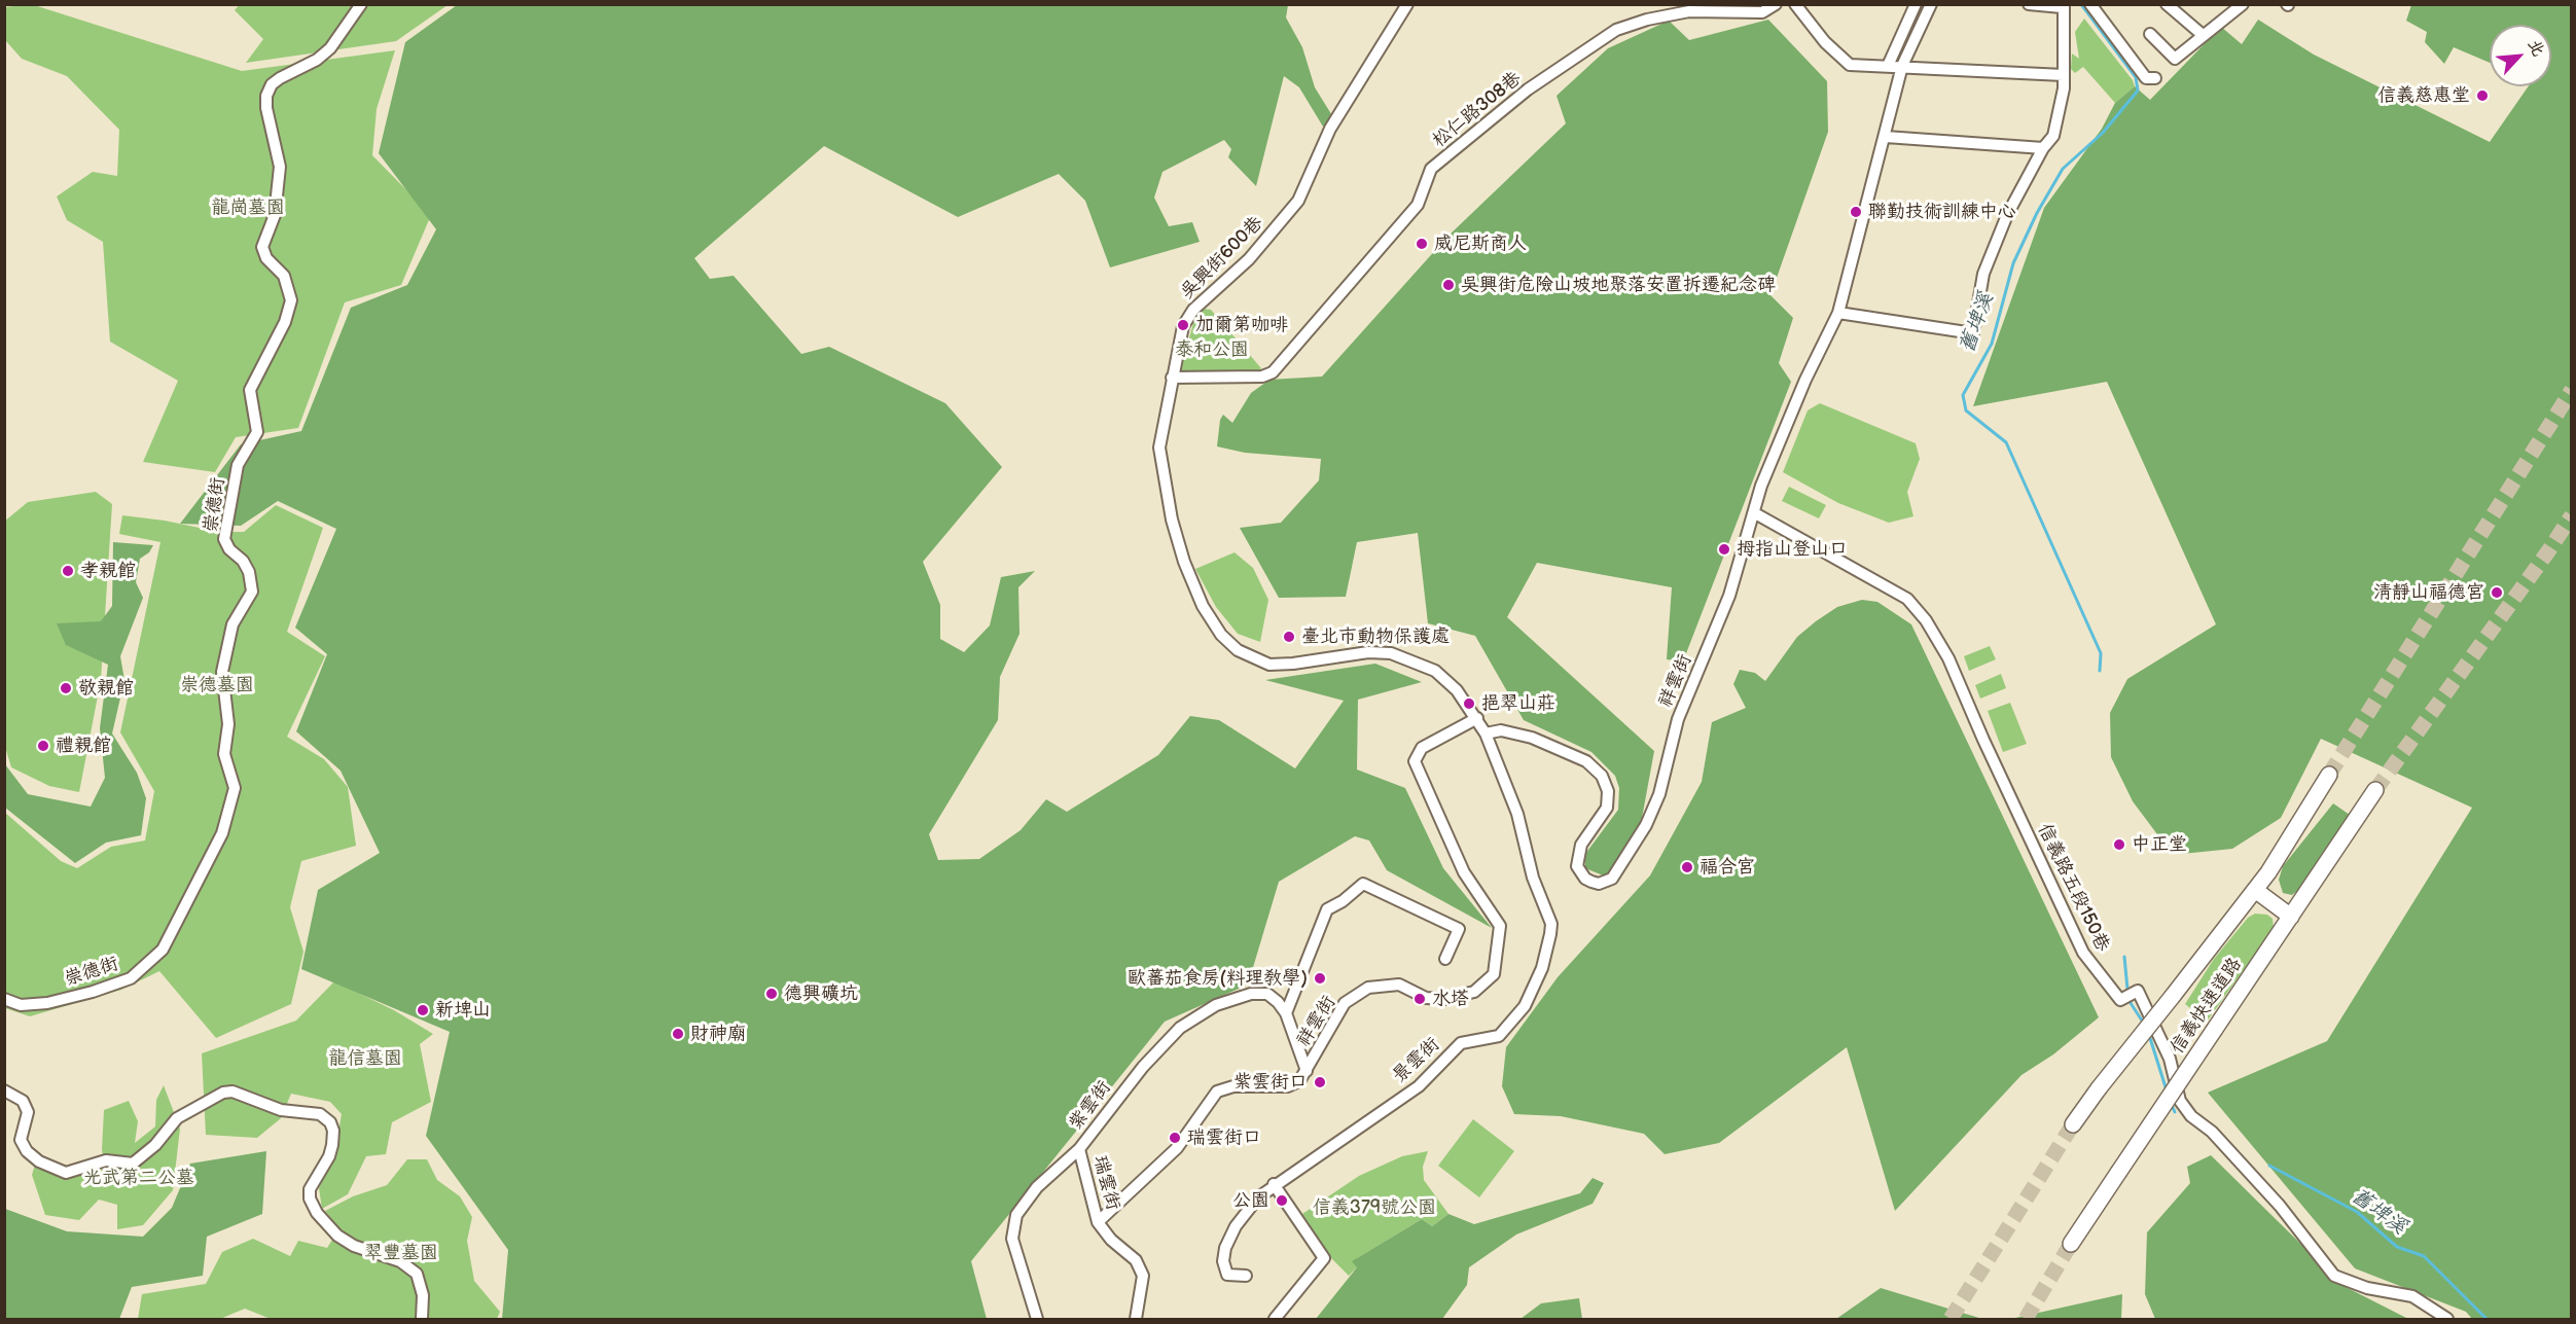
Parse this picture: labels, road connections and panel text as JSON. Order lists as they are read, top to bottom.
{
  "streets": {
    "highway": ["信義快速道路"],
    "street": [
      "松仁路308巷",
      "吳興街600巷",
      "崇德街",
      "祥雲街",
      "信義路五段150巷",
      "景雲街",
      "紫雲街",
      "瑞雲街"
    ]
  },
  "crossings": [
    ["松仁路308巷", "吳興街600巷"],
    ["吳興街600巷", "祥雲街"],
    ["吳興街600巷", "景雲街"],
    ["祥雲街", "信義路五段150巷"],
    ["祥雲街", "景雲街"],
    ["祥雲街", "紫雲街"],
    ["祥雲街", "瑞雲街"],
    ["紫雲街", "瑞雲街"]
  ],
  "water": ["舊埤溪"],
  "parks": [
    "龍崗墓園",
    "泰和公園",
    "崇德墓園",
    "龍信墓園",
    "光武第二公墓",
    "信義379號公園",
    "翠豐墓園"
  ],
  "places": [
    "信義慈惠堂",
    "聯勤技術訓練中心",
    "威尼斯商人",
    "吳興街危險山坡地聚落安置拆遷紀念碑",
    "加爾第咖啡",
    "拇指山登山口",
    "孝親館",
    "清靜山福德宮",
    "臺北市動物保護處",
    "敬親館",
    "挹翠山莊",
    "禮親館",
    "中正堂",
    "福合宮",
    "歐蕃茄食房(料理教學)",
    "德興礦坑",
    "水塔",
    "新埤山",
    "財神廟",
    "紫雲街口",
    "瑞雲街口",
    "公園"
  ],
  "north": "top right"
}
